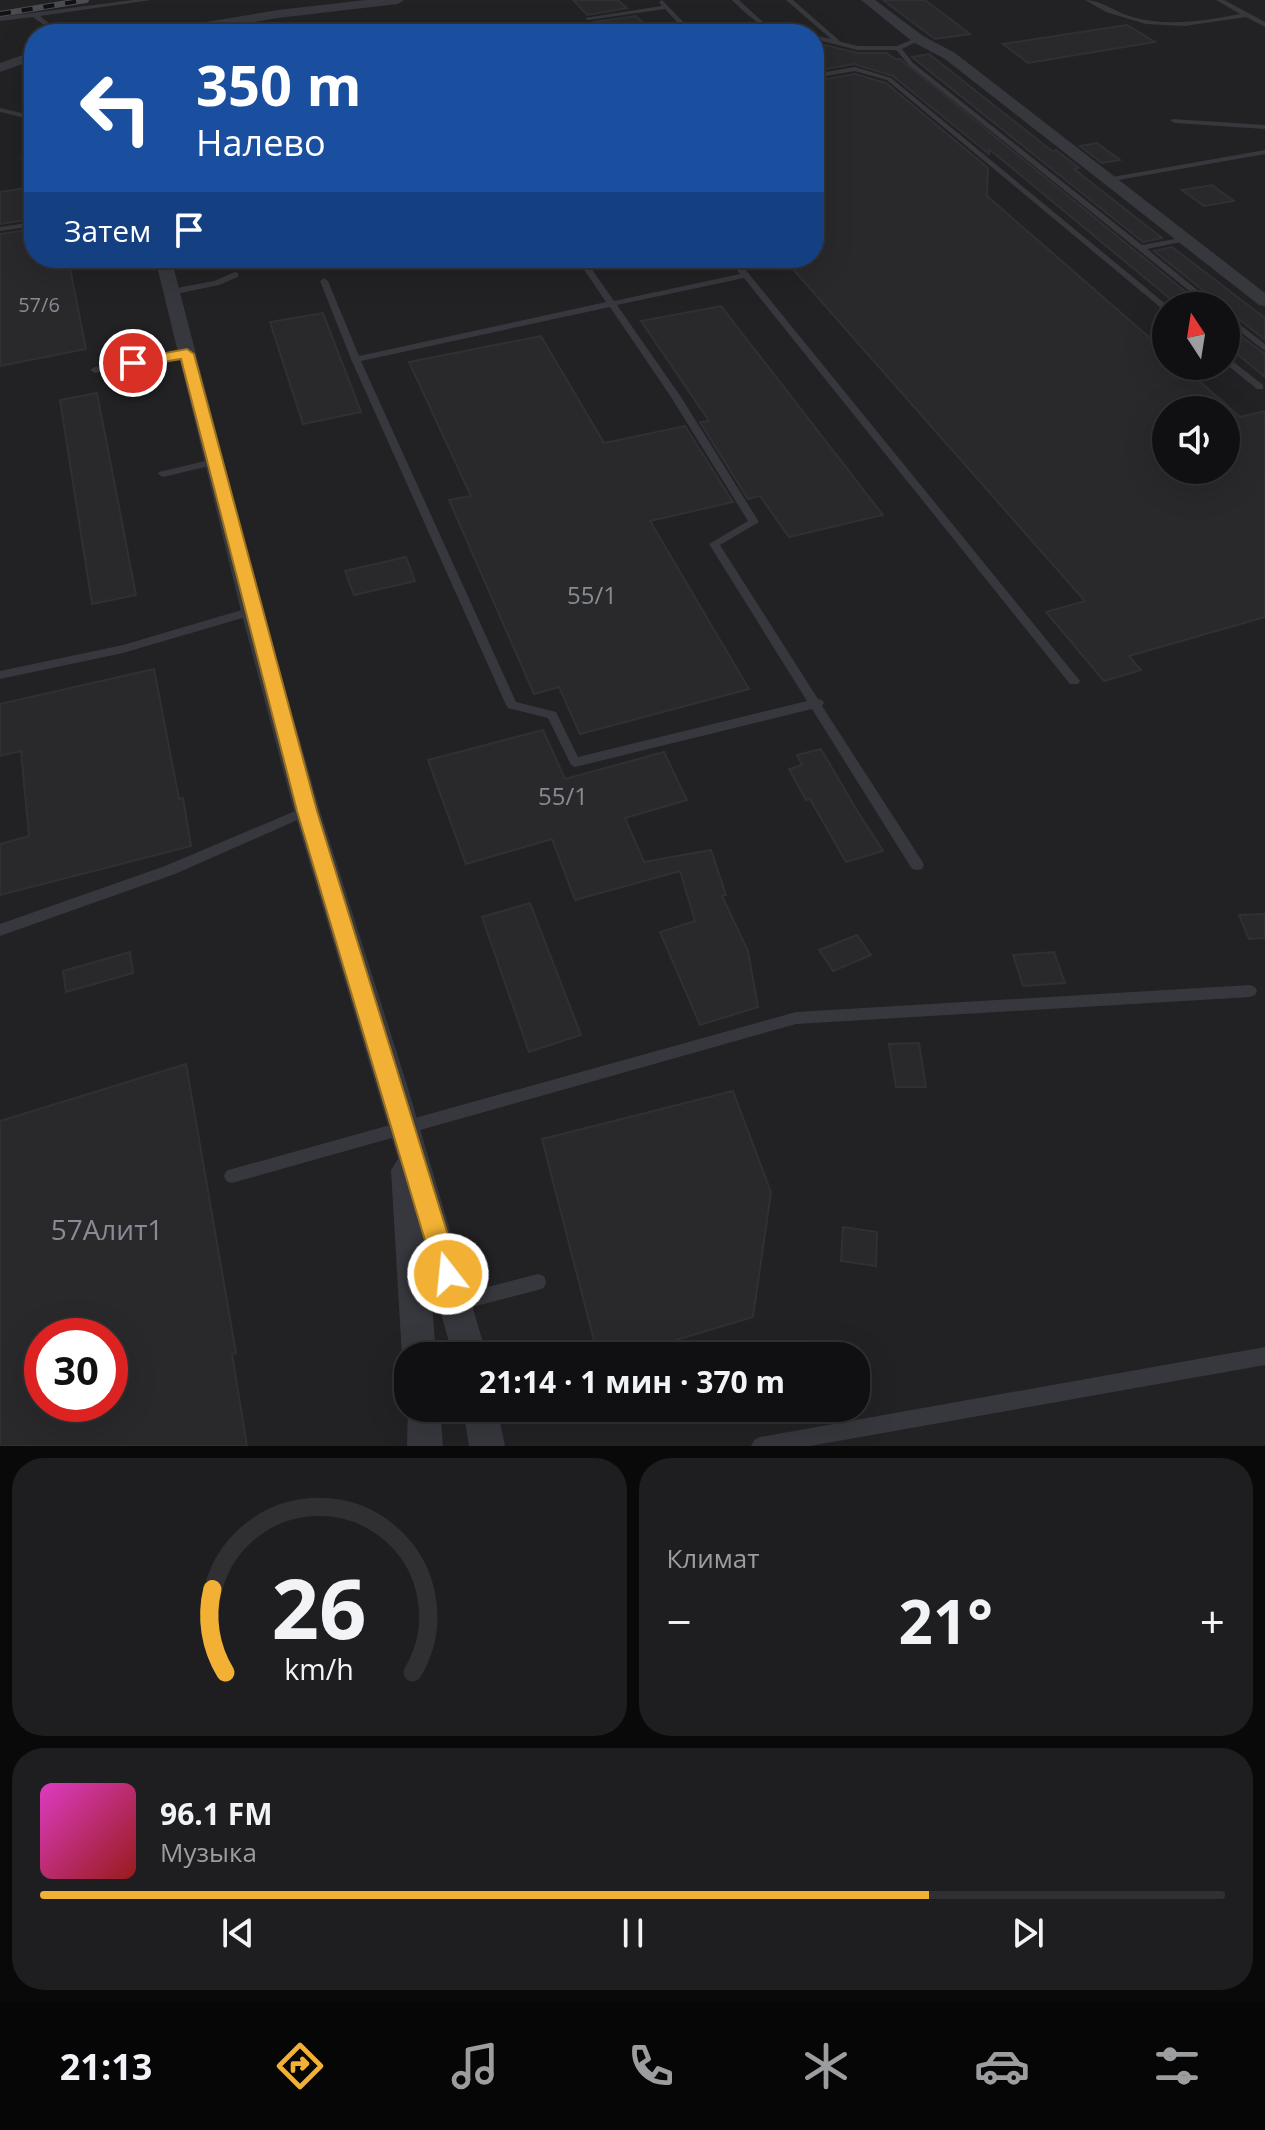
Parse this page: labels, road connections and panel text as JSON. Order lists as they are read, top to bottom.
{
  "house_numbers": [
    "57/6",
    "55/1",
    "55/1",
    "57Алит1"
  ],
  "north": "top",
  "page": {
    "turn": ["350 m", "Налево"],
    "then": "Затем",
    "limit": "30",
    "trip": "21:14 · 1 мин · 370 m",
    "tile": "Климат",
    "heat": ["−", "21°", "+"],
    "song": ["96.1 FM", "Музыка"],
    "tabs": "21:13",
    "gauge": ["26", "km/h"]
  }
}
